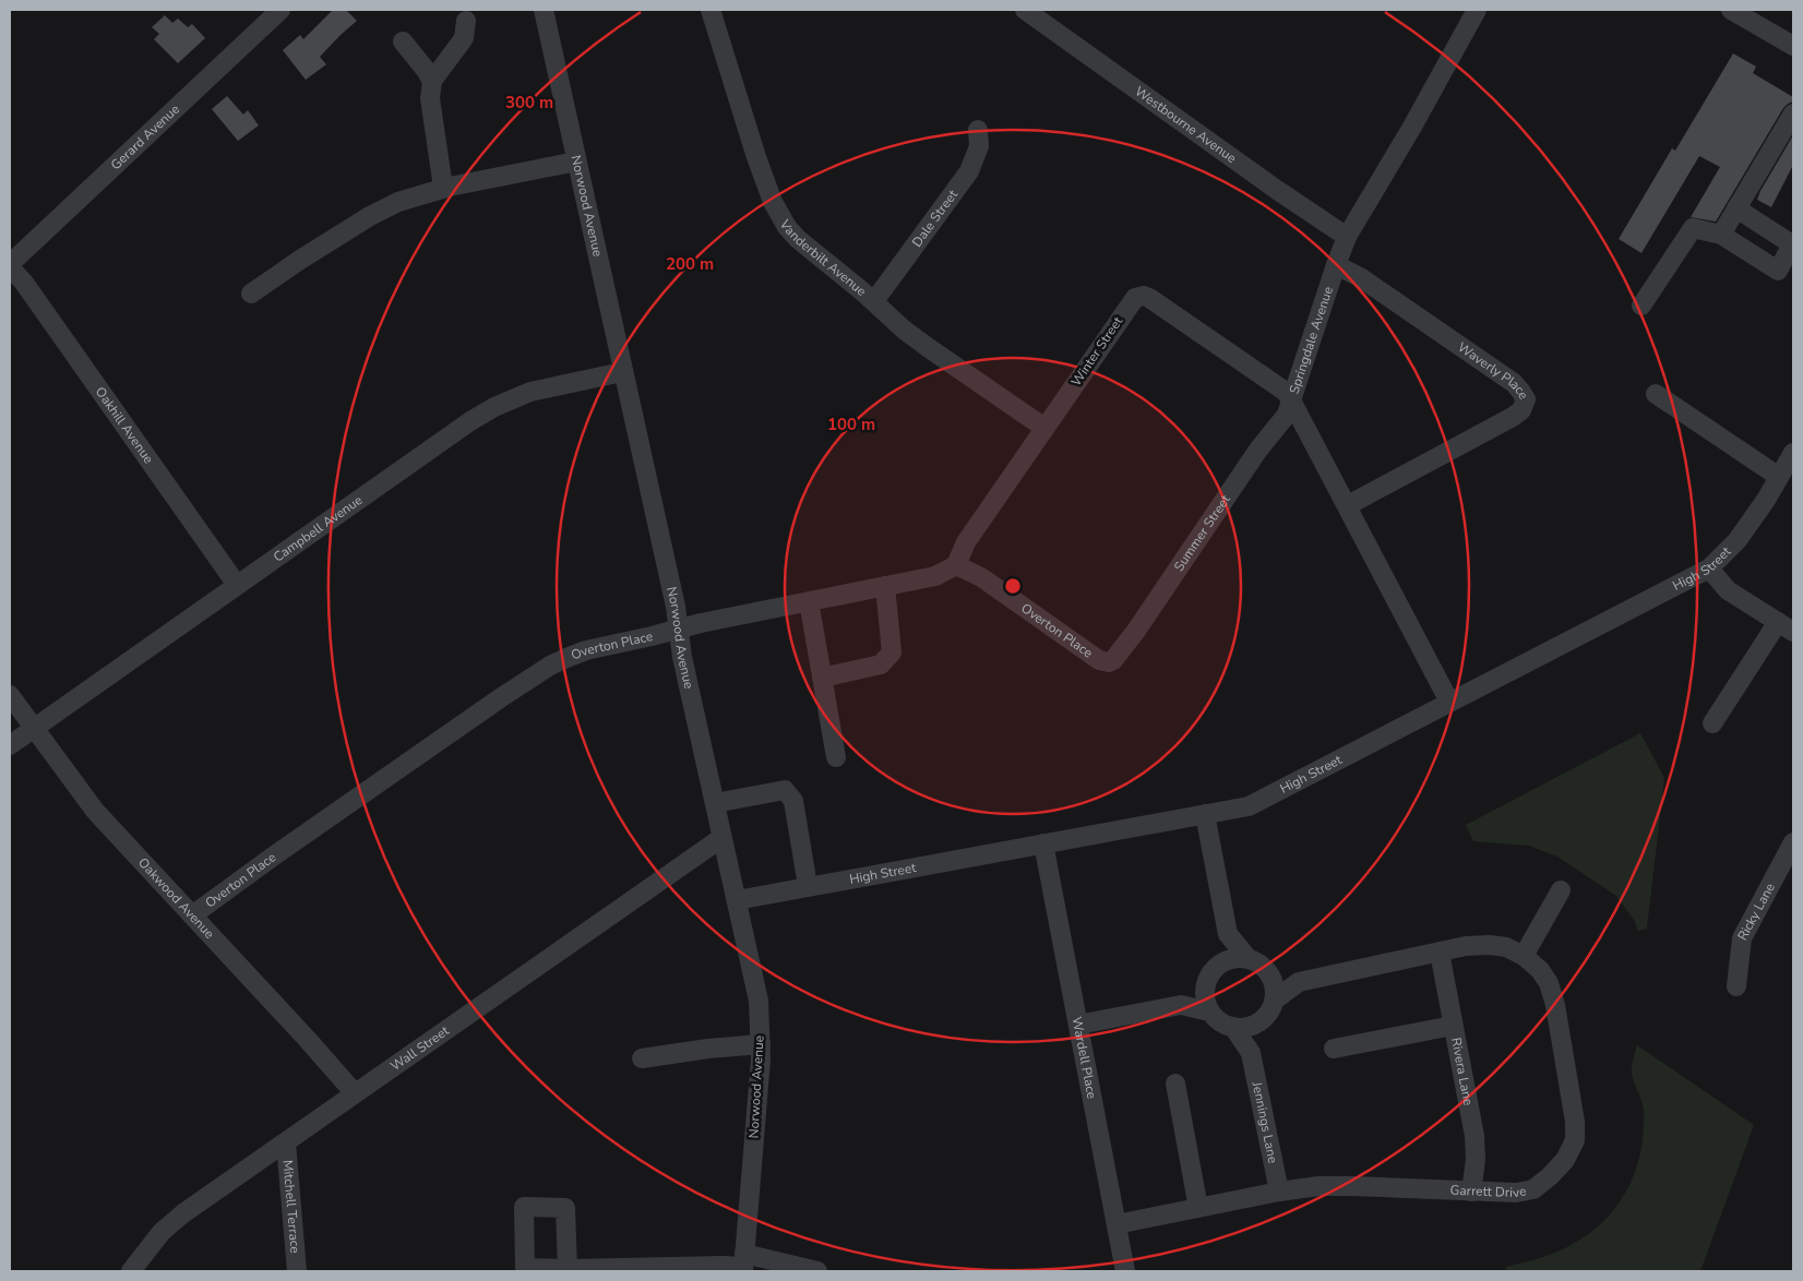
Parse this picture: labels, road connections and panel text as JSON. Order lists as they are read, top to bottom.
{
  "streets": {
    "street": [
      "Westbourne Avenue",
      "Gerard Avenue",
      "Norwood Avenue",
      "Dale Street",
      "Vanderbilt Avenue",
      "Springdale Avenue",
      "Winter Street",
      "Waverly Place",
      "Oakhill Avenue",
      "Campbell Avenue",
      "Summer Street",
      "High Street",
      "Overton Place",
      "Oakwood Avenue",
      "Ricky Lane",
      "Wall Street",
      "Wardell Place",
      "Rivera Lane",
      "Jennings Lane",
      "Garrett Drive",
      "Mitchell Terrace"
    ]
  },
  "crossings": [
    ["Westbourne Avenue", "Springdale Avenue"],
    ["Gerard Avenue", "Oakhill Avenue"],
    ["Norwood Avenue", "Campbell Avenue"],
    ["Norwood Avenue", "High Street"],
    ["Norwood Avenue", "Overton Place"],
    ["Norwood Avenue", "Wall Street"],
    ["Dale Street", "Vanderbilt Avenue"],
    ["Vanderbilt Avenue", "Winter Street"],
    ["Springdale Avenue", "Winter Street"],
    ["Springdale Avenue", "Waverly Place"],
    ["Springdale Avenue", "Summer Street"],
    ["Springdale Avenue", "High Street"],
    ["Winter Street", "Summer Street"],
    ["Winter Street", "Overton Place"],
    ["Oakhill Avenue", "Campbell Avenue"],
    ["Campbell Avenue", "Oakwood Avenue"],
    ["Summer Street", "Overton Place"],
    ["High Street", "Wardell Place"],
    ["Overton Place", "Oakwood Avenue"],
    ["Oakwood Avenue", "Wall Street"],
    ["Wall Street", "Mitchell Terrace"],
    ["Wardell Place", "Garrett Drive"],
    ["Rivera Lane", "Garrett Drive"],
    ["Jennings Lane", "Garrett Drive"]
  ],
  "rings": ["300 m", "200 m", "100 m"]
}
